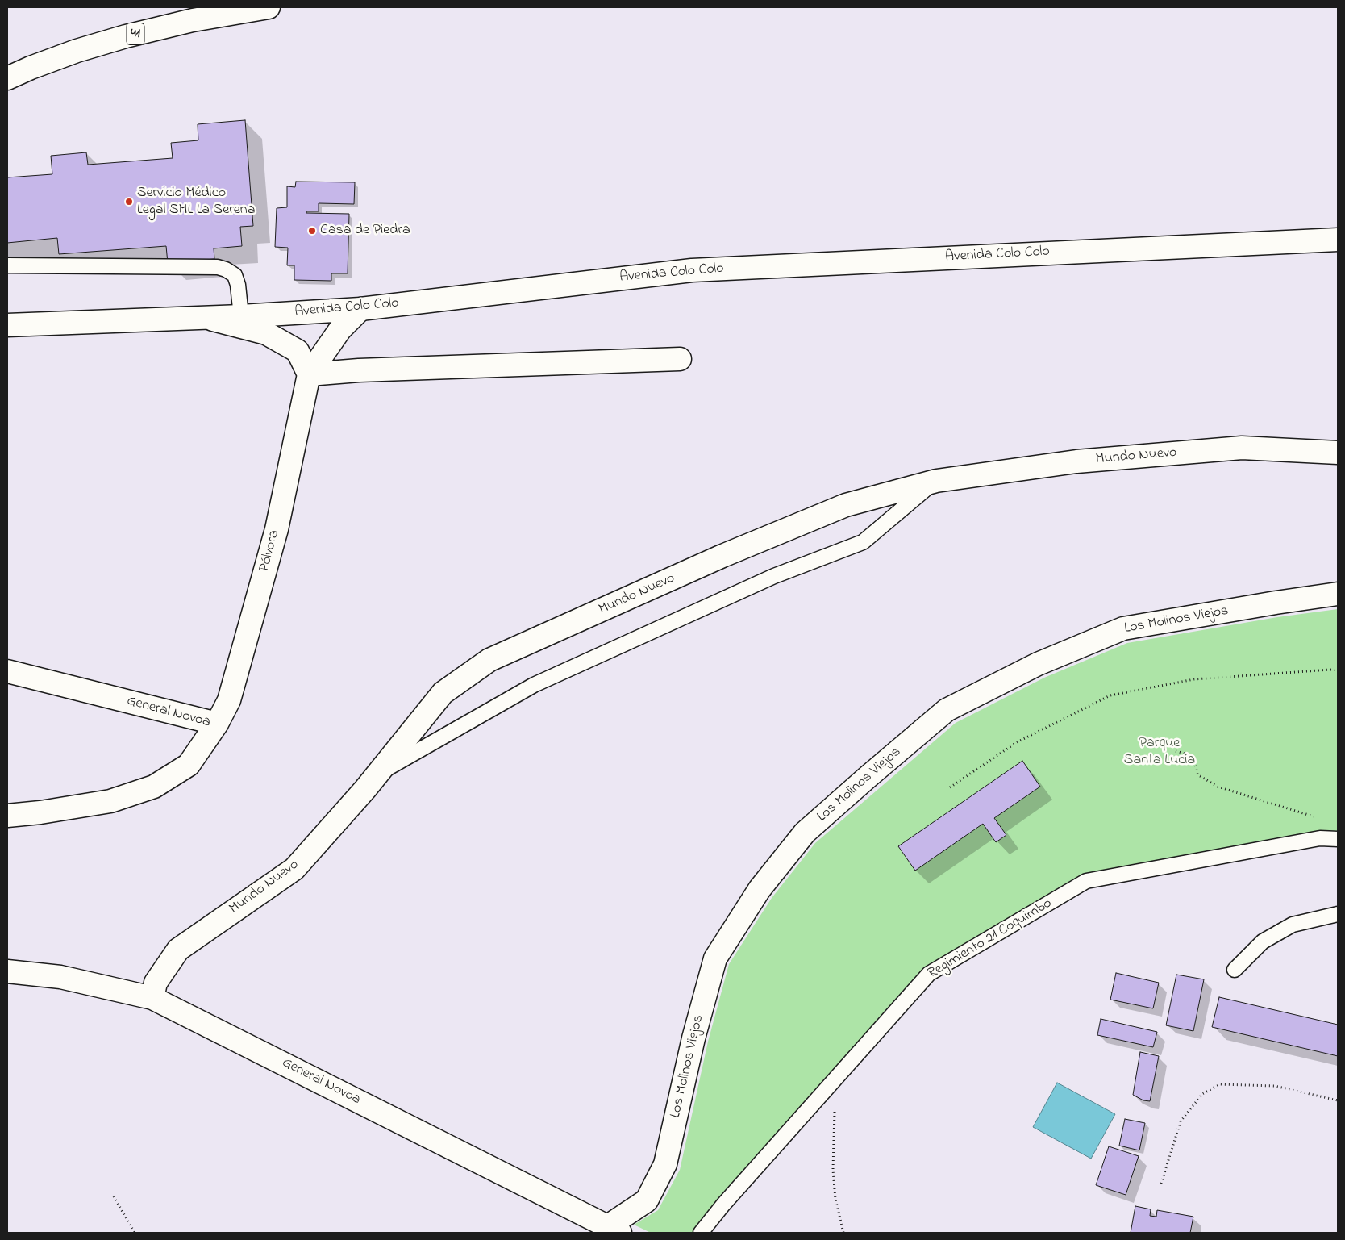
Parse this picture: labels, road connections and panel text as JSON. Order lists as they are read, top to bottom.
{
  "streets": {
    "street": [
      "41",
      "Avenida Colo Colo",
      "Mundo Nuevo",
      "Pólvora",
      "Los Molinos Viejos",
      "General Novoa"
    ],
    "lane": ["Regimiento 21 Coquimbo"]
  },
  "crossings": [
    ["Avenida Colo Colo", "Pólvora"],
    ["Mundo Nuevo", "General Novoa"],
    ["Pólvora", "General Novoa"],
    ["Los Molinos Viejos", "General Novoa"]
  ],
  "parks": ["Parque Santa Lucía"],
  "places": ["Servicio Médico Legal SML La Serena", "Casa de Piedra"]
}
